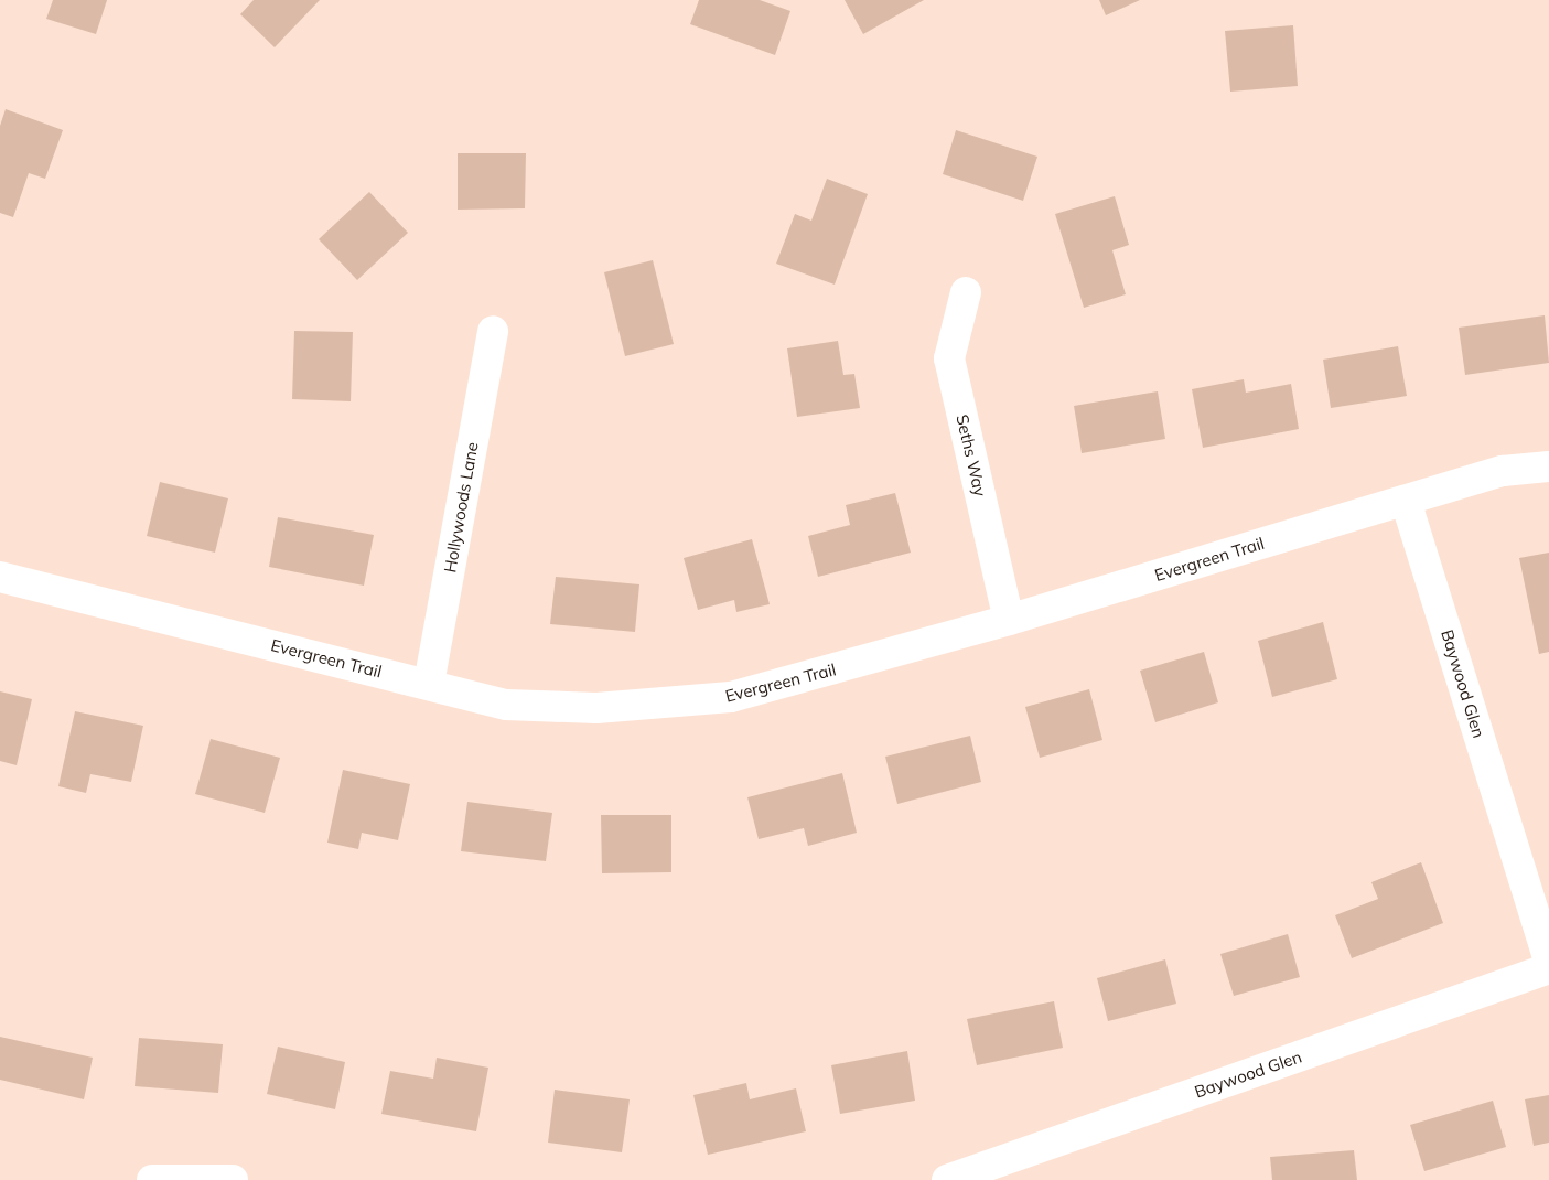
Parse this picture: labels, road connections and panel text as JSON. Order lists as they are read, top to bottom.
{
  "streets": {
    "street": [
      "Seths Way",
      "Hollywoods Lane",
      "Evergreen Trail",
      "Baywood Glen"
    ]
  },
  "crossings": [
    ["Seths Way", "Evergreen Trail"],
    ["Hollywoods Lane", "Evergreen Trail"],
    ["Evergreen Trail", "Baywood Glen"]
  ]
}
